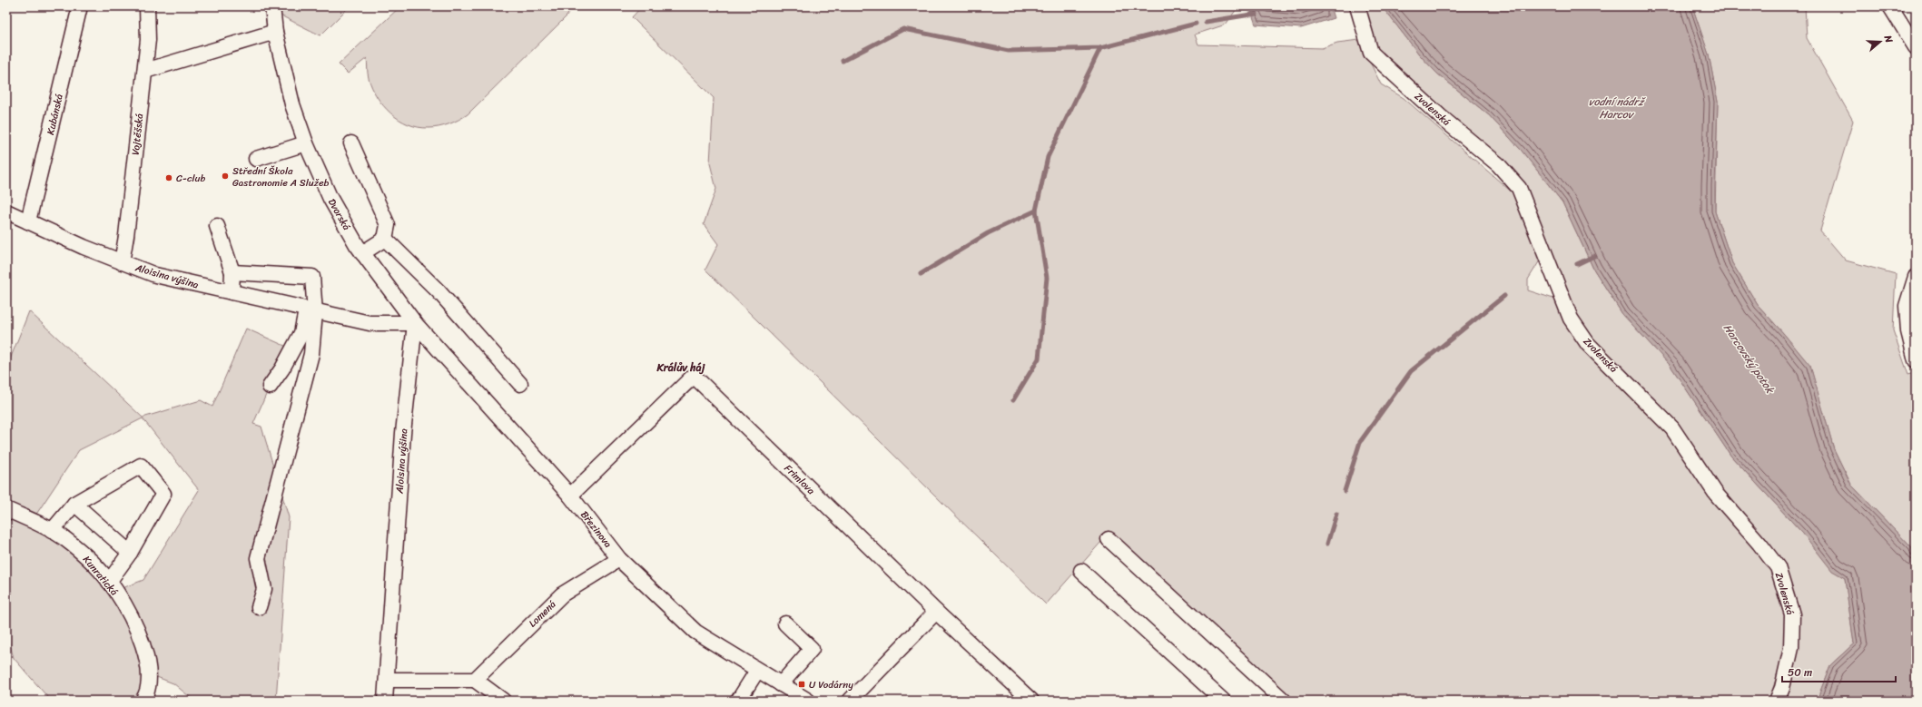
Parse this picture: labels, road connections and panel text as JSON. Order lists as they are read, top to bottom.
{
  "streets": {
    "street": [
      "Zvolenská",
      "Kubánská",
      "Vojtěšská",
      "Dvorská",
      "Aloisina výšina",
      "Frimlova",
      "Březinova",
      "Kunratická",
      "Lomená"
    ]
  },
  "crossings": [
    ["Kubánská", "Aloisina výšina"],
    ["Vojtěšská", "Aloisina výšina"],
    ["Dvorská", "Aloisina výšina"],
    ["Dvorská", "Březinova"],
    ["Aloisina výšina", "Březinova"],
    ["Frimlova", "Březinova"],
    ["Březinova", "Lomená"]
  ],
  "districts": ["Králův háj"],
  "water": ["vodní nádrž Harcov", "Harcovský potok"],
  "places": {
    "other": ["Střední Škola Gastronomie A Služeb", "C-club"],
    "transit": ["U Vodárny"]
  },
  "scale_bar": "50 m",
  "north": "right"
}
